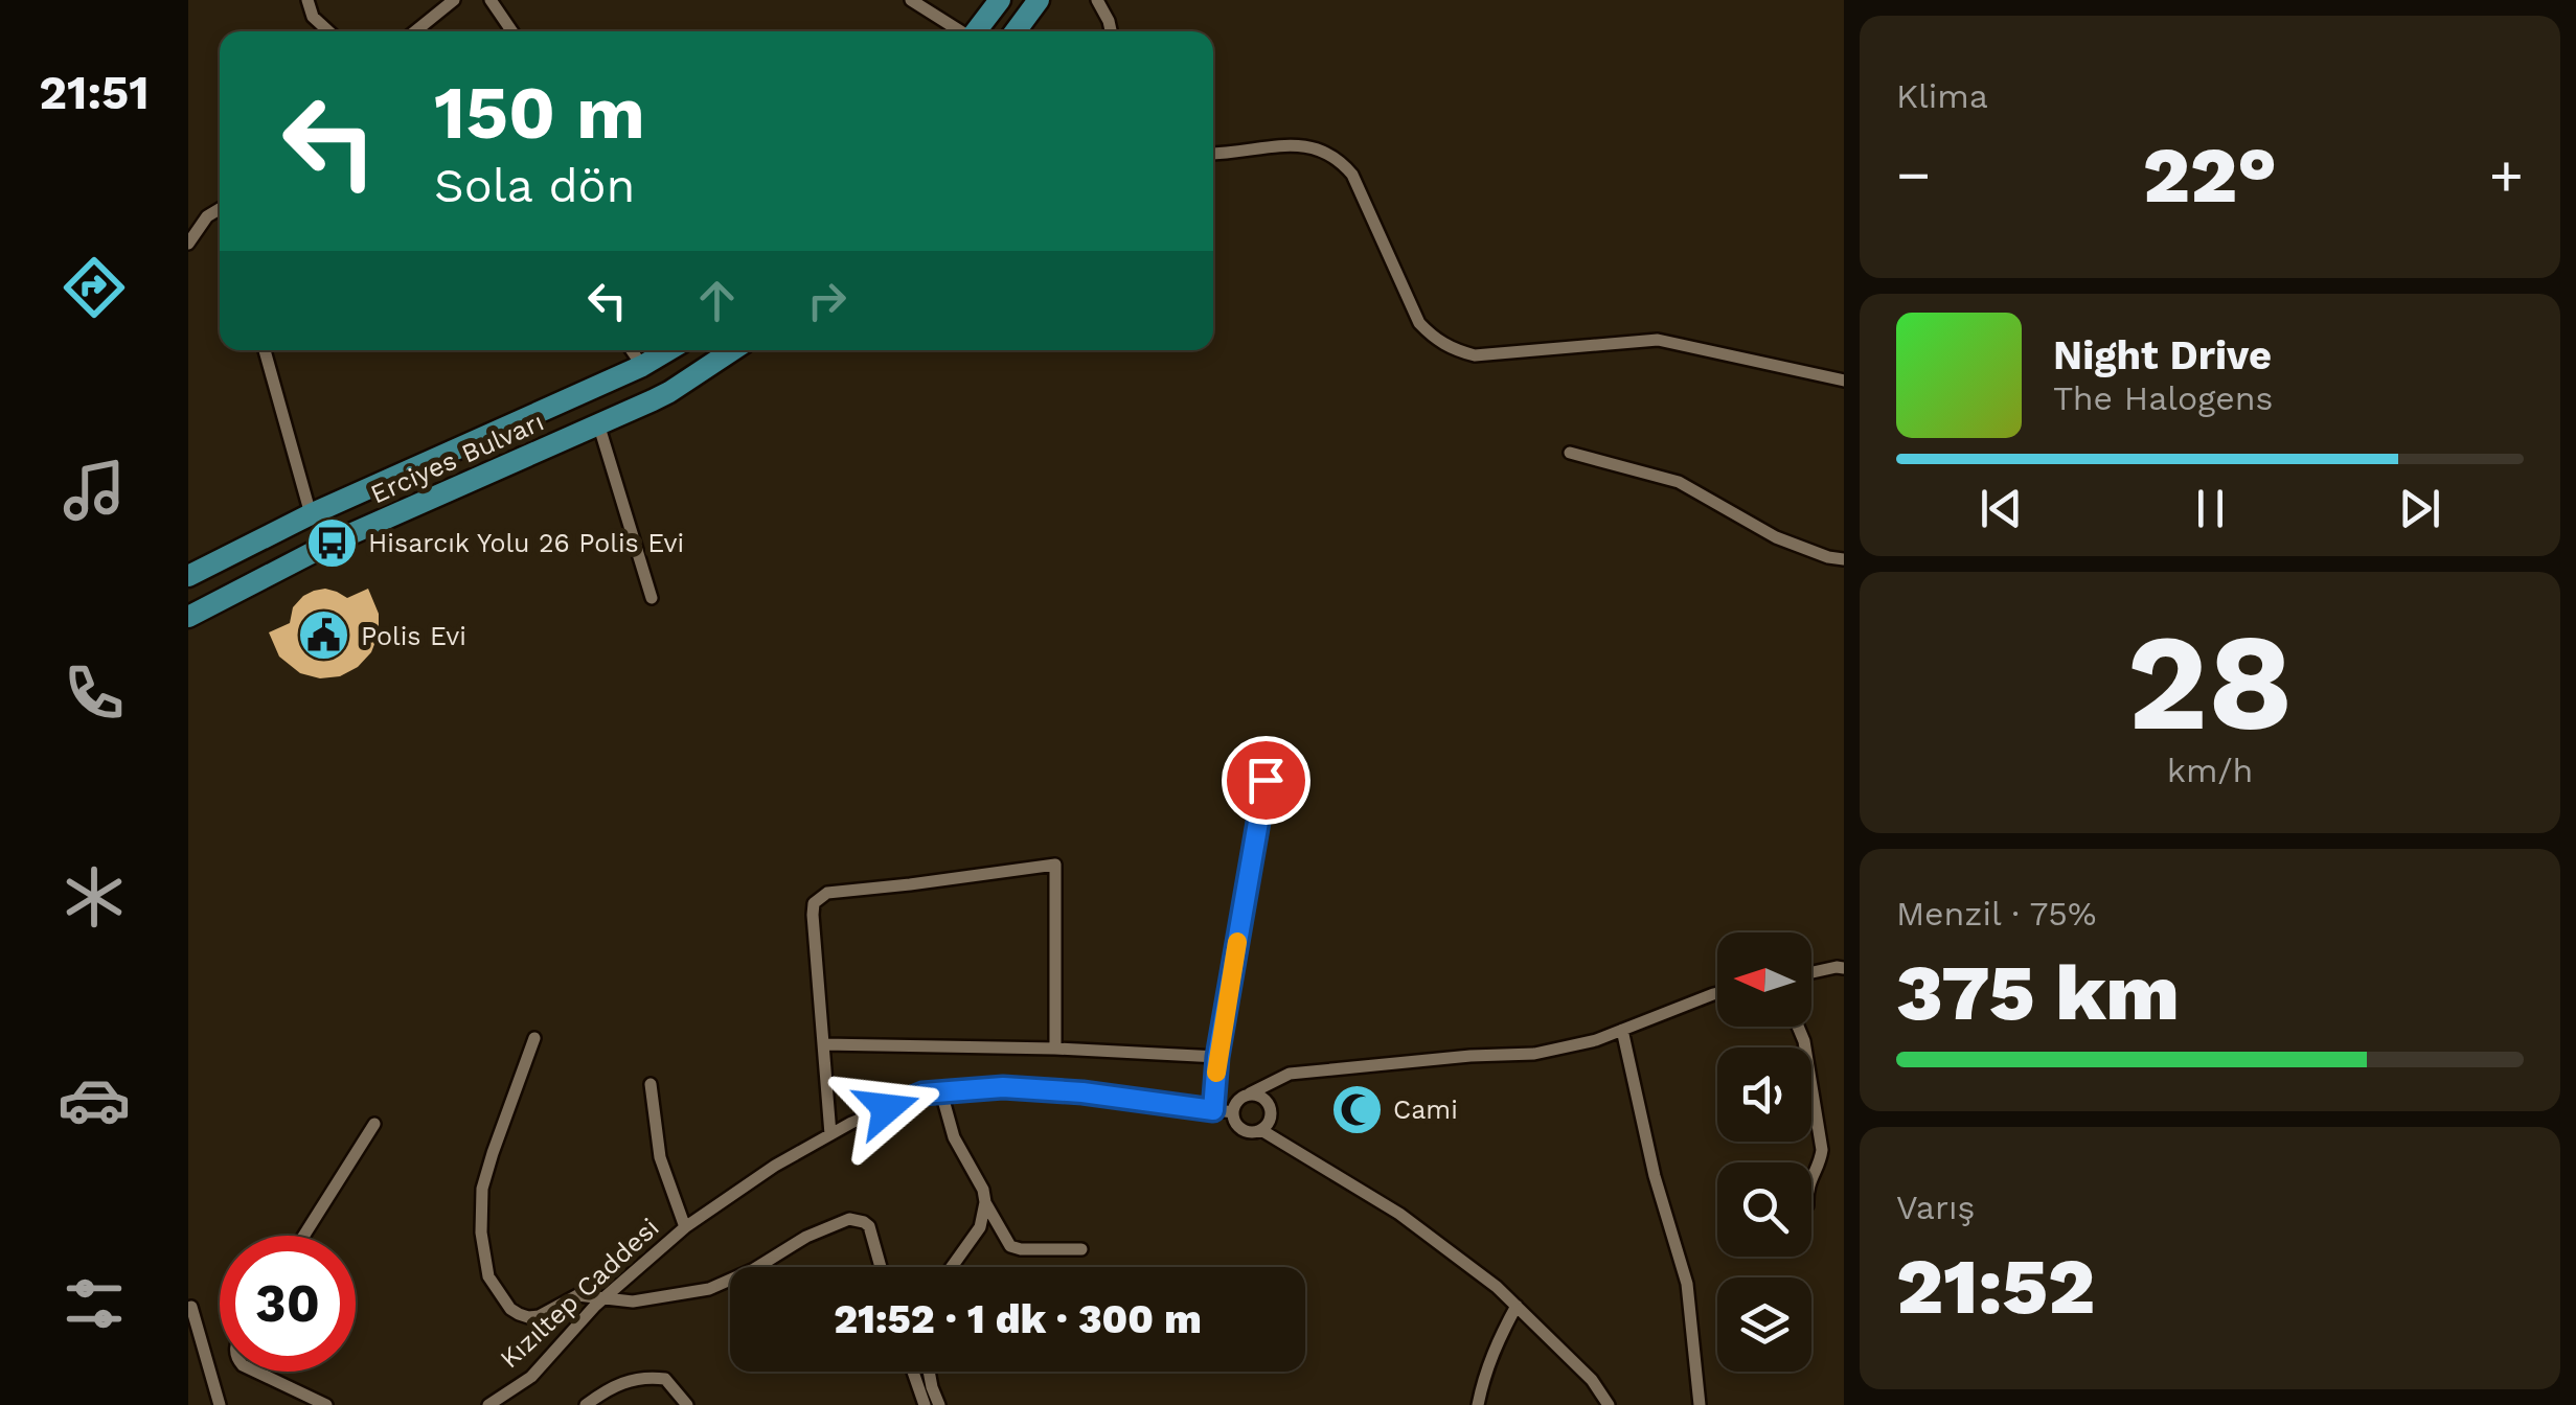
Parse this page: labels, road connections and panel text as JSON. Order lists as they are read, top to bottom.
{
  "streets": {
    "highway": ["Erciyes Bulvarı"],
    "street": ["Kızıltep Caddesi"]
  },
  "places": {
    "bus stop": ["Hisarcık Yolu 26 Polis Evi"],
    "public building": ["Polis Evi"],
    "mosque": ["Cami"]
  },
  "north": "left",
  "page": {
    "tabs": "21:51",
    "tile": [
      "Klima",
      ["28", "km/h"],
      ["Menzil · 75%", "375 km"],
      ["Varış", "21:52"]
    ],
    "turn": ["150 m", "Sola dön"],
    "heat": ["−", "22°", "+"],
    "song": ["Night Drive", "The Halogens"],
    "limit": "30",
    "trip": "21:52 · 1 dk · 300 m"
  }
}
